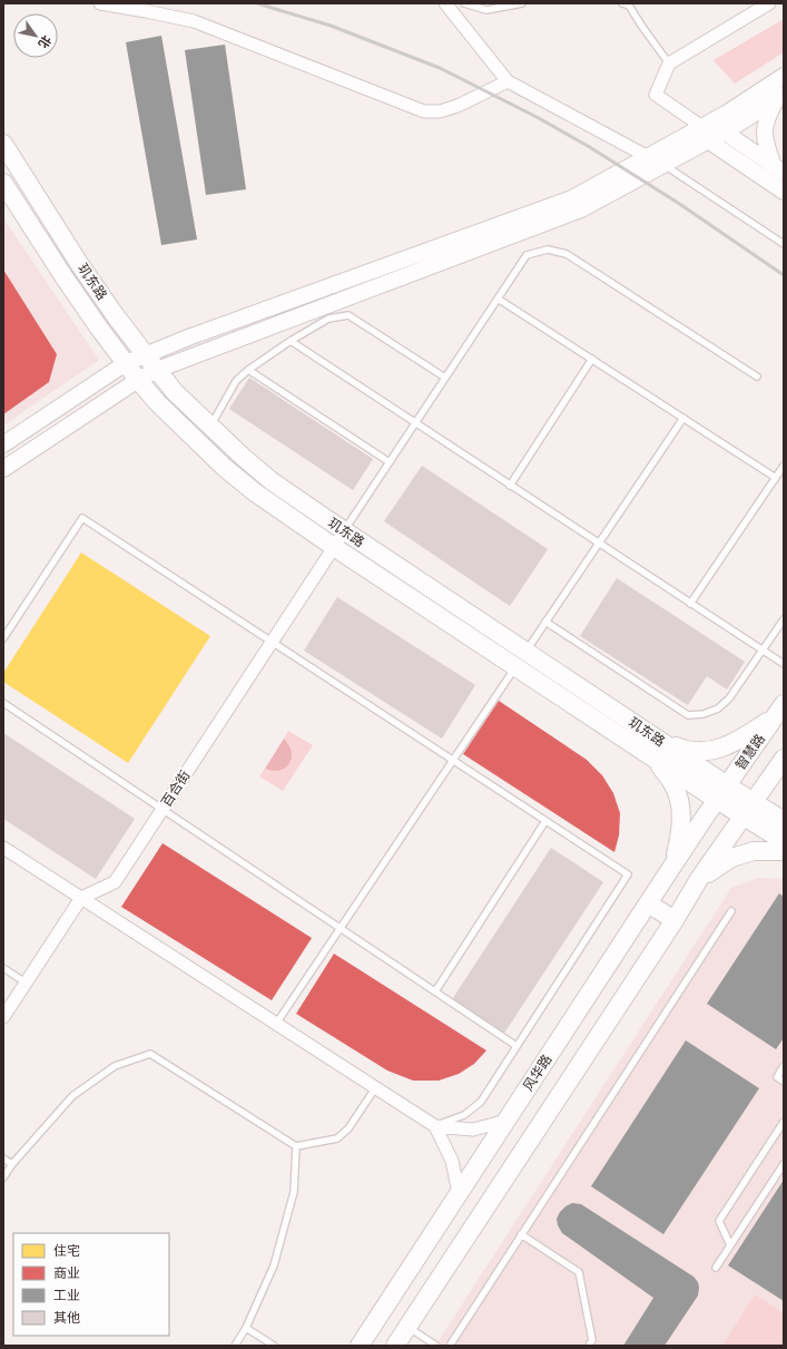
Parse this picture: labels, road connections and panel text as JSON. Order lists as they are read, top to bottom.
{
  "streets": {
    "main road": ["玑东路", "智慧路", "风华路"],
    "street": ["百合街"]
  },
  "crossings": [
    ["玑东路", "智慧路"],
    ["玑东路", "百合街"],
    ["玑东路", "风华路"],
    ["智慧路", "风华路"]
  ],
  "legend": [
    "住宅",
    "商业",
    "工业",
    "其他"
  ],
  "north": "bottom right"
}
